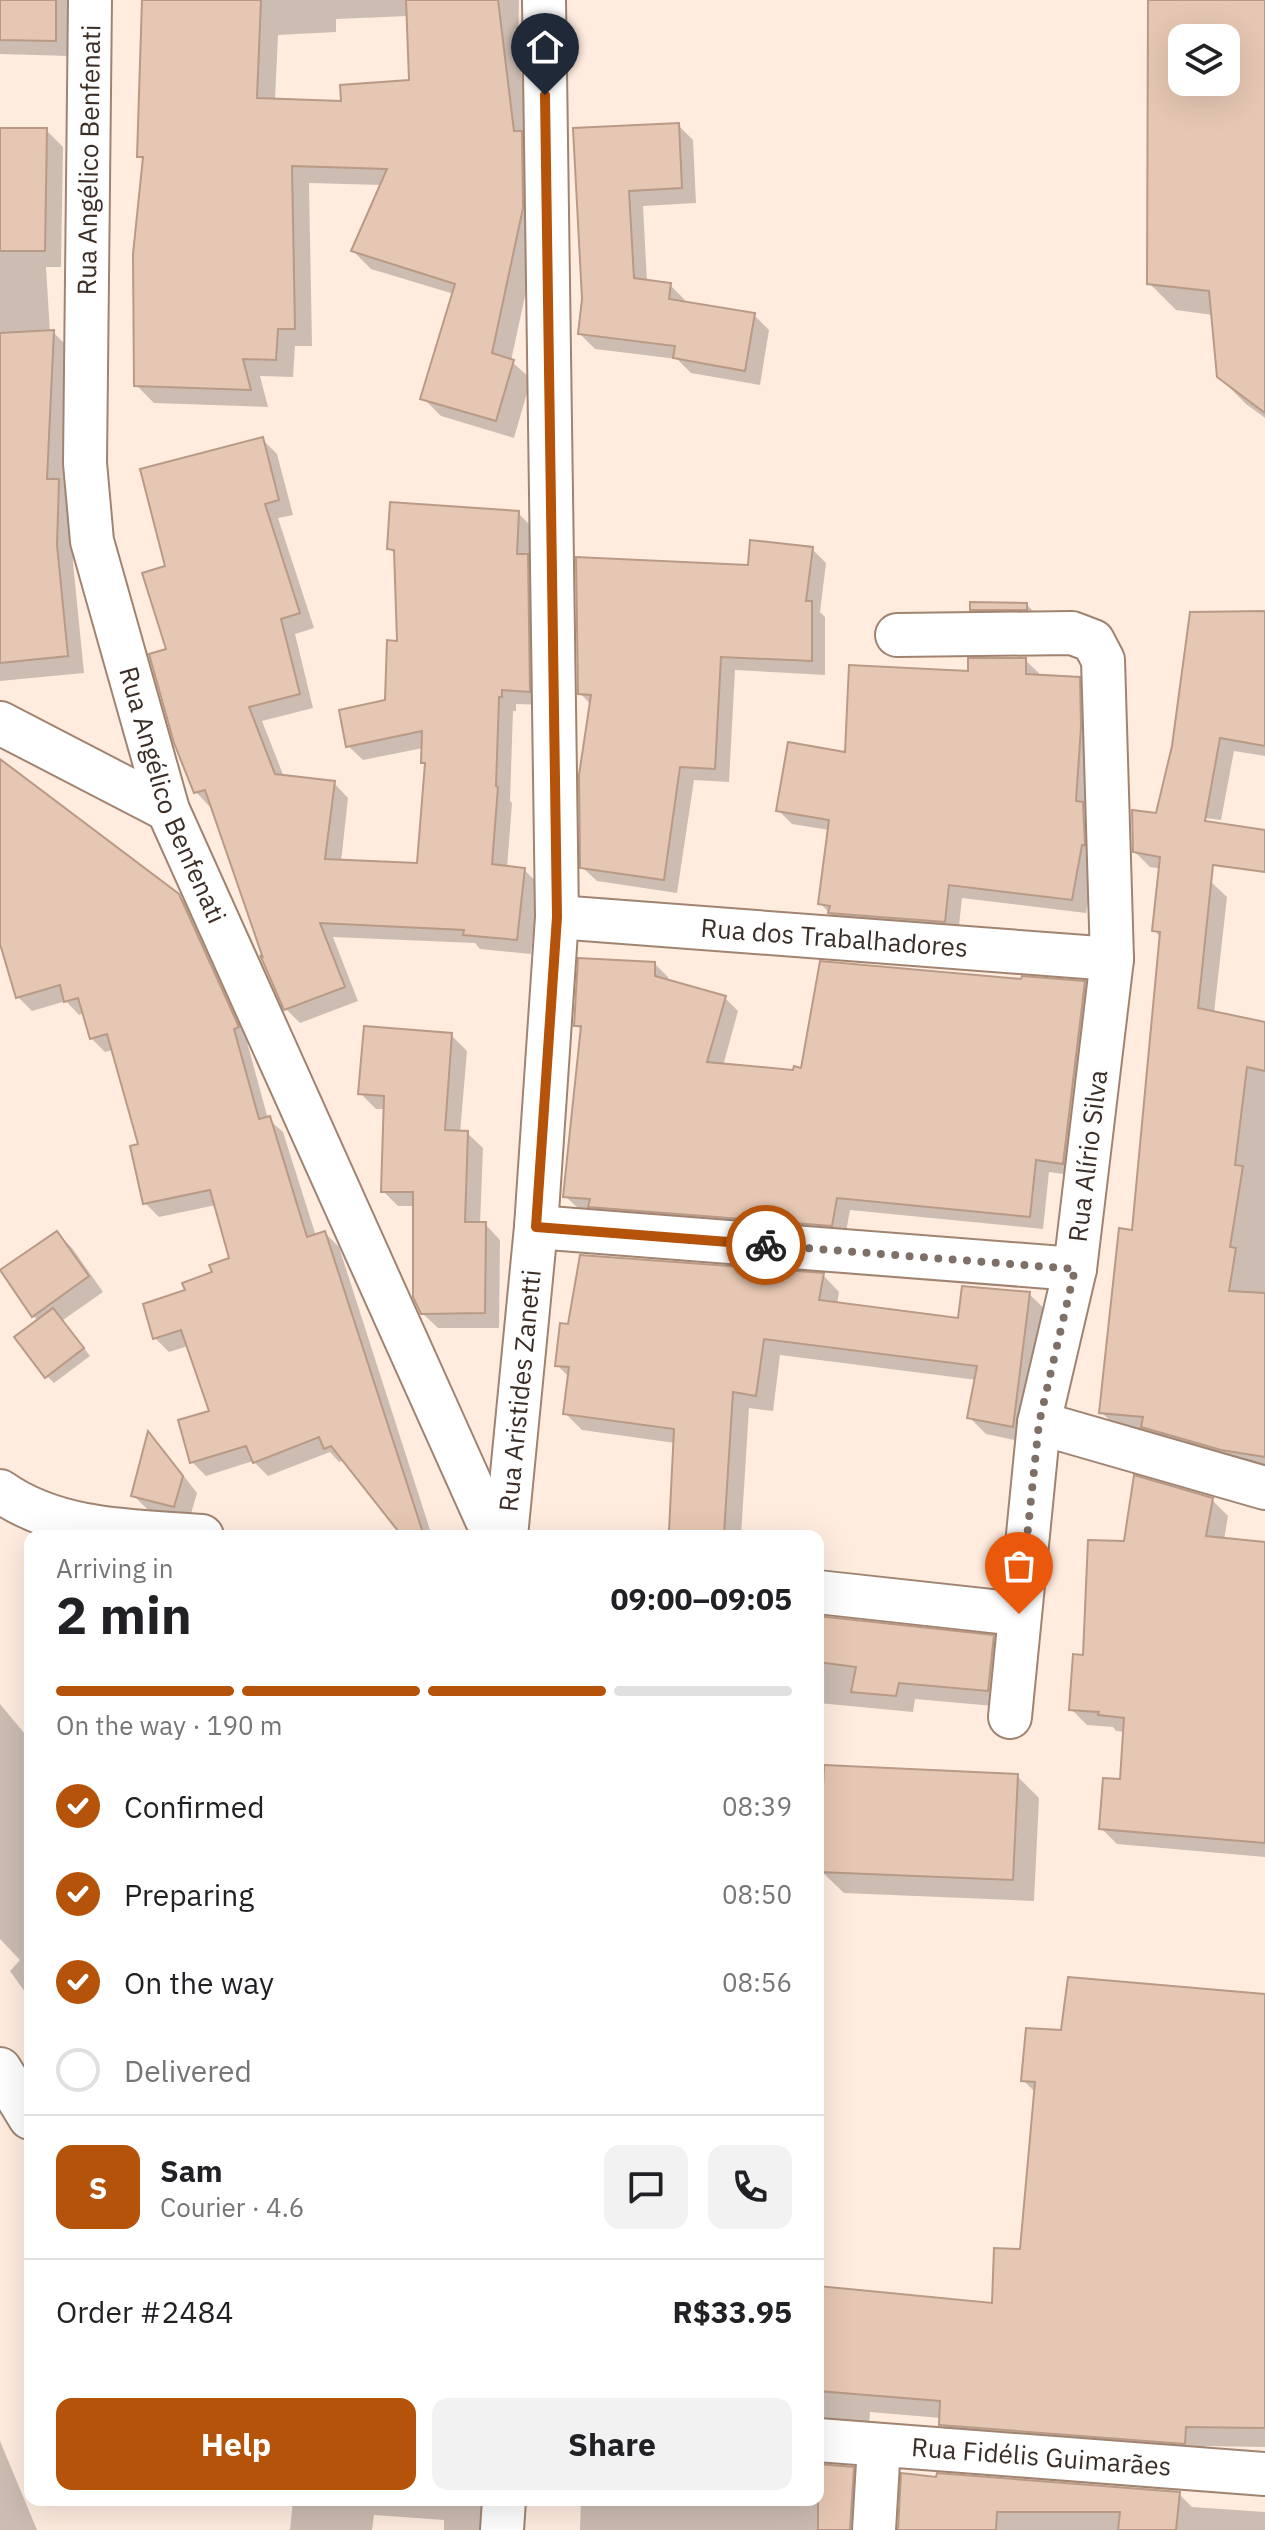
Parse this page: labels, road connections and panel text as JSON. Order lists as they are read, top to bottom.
{
  "streets": {
    "street": [
      "Rua Angélico Benfenati",
      "Rua dos Trabalhadores",
      "Rua Alírio Silva",
      "Rua Aristides Zanetti",
      "Rua Fidélis Guimarães"
    ]
  },
  "crossings": [
    ["Rua dos Trabalhadores", "Rua Alírio Silva"],
    ["Rua dos Trabalhadores", "Rua Aristides Zanetti"]
  ],
  "page": {
    "heading": ["2 min", "Arriving in", "09:00–09:05"],
    "panel": [
      "Sam",
      "Courier · 4.6",
      "Order #2484",
      "R$33.95"
    ],
    "bar": "On the way · 190 m",
    "list": [
      ["Confirmed", "08:39"],
      ["Preparing", "08:50"],
      ["On the way", "08:56"],
      "Delivered"
    ],
    "round": "S",
    "buttons": ["Help", "Share"]
  }
}
